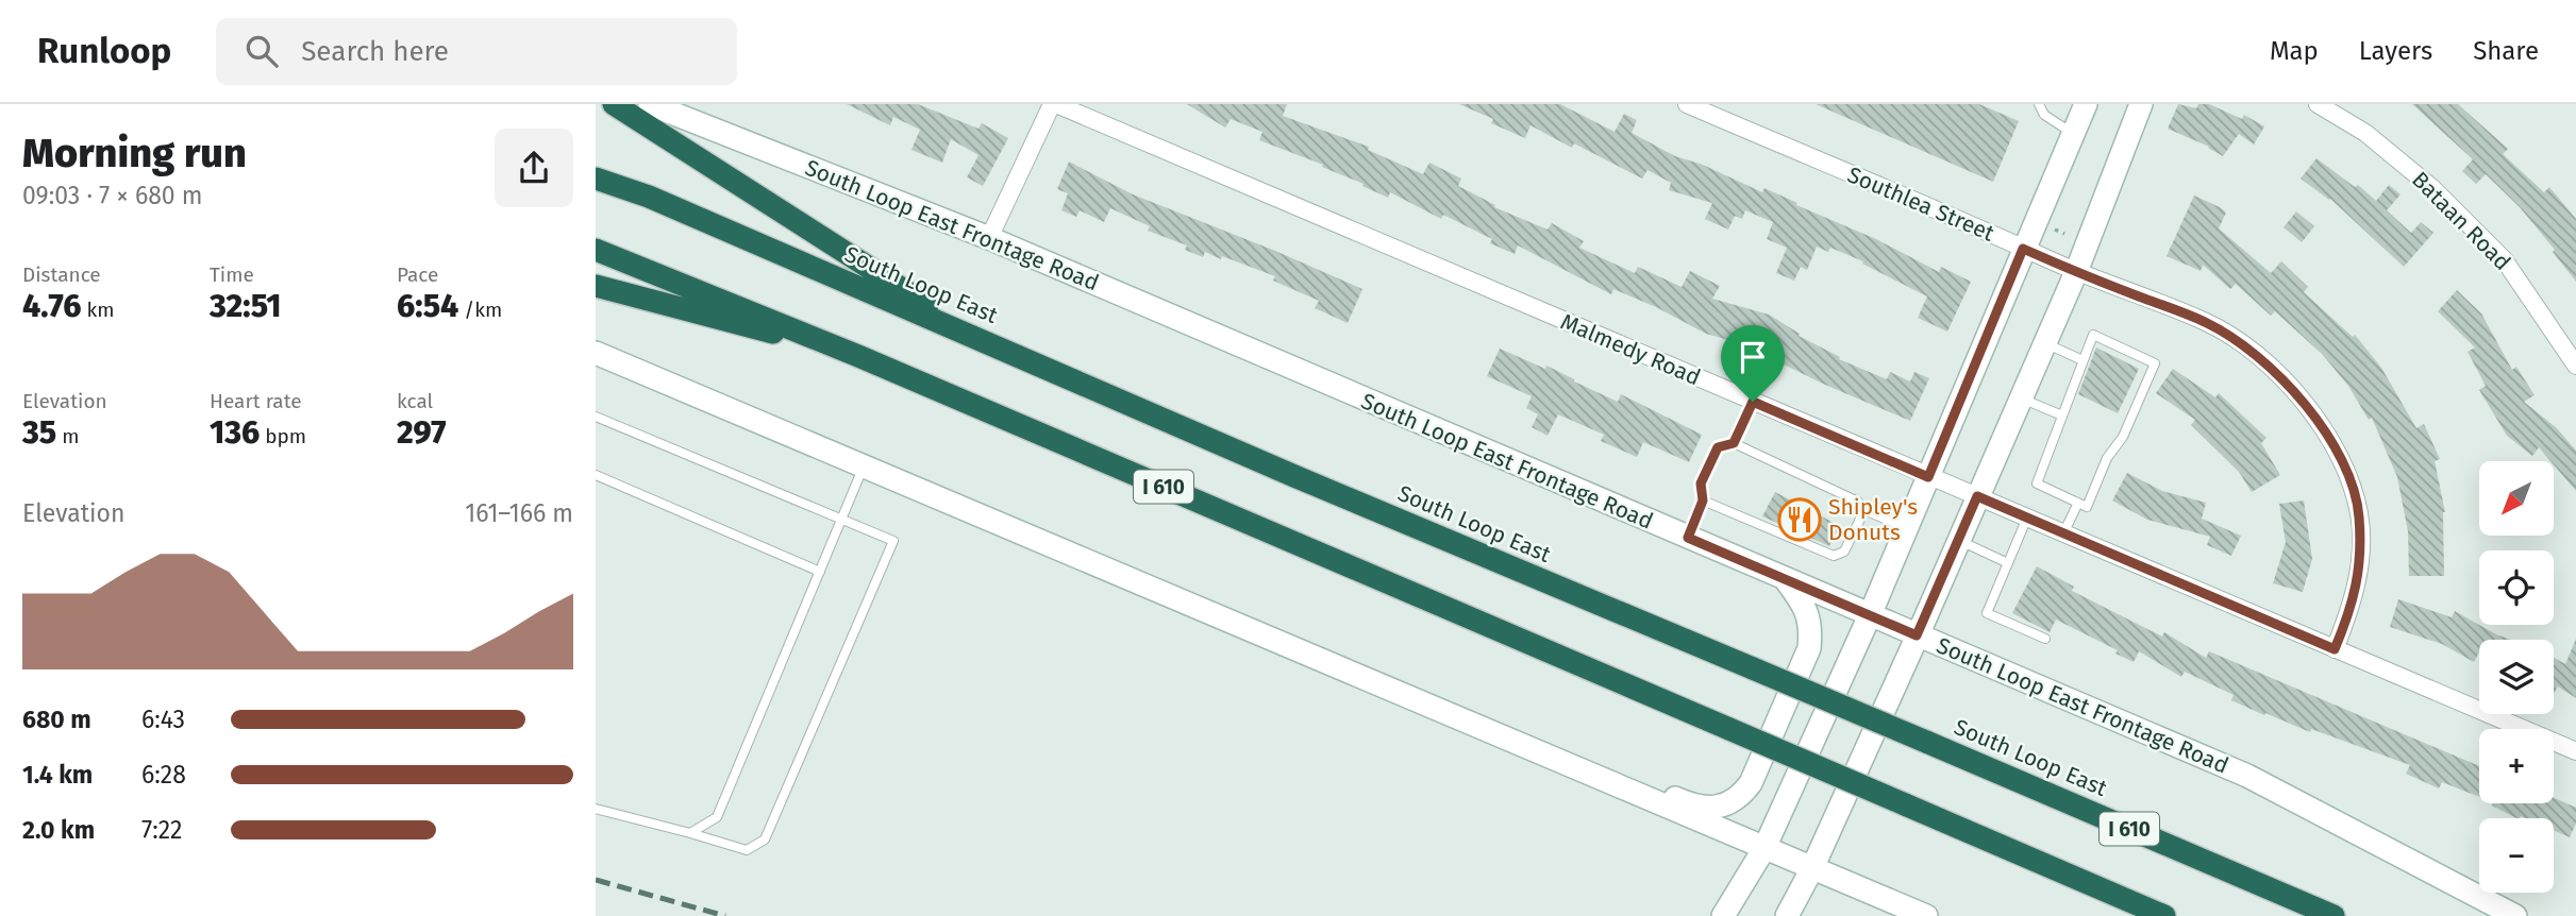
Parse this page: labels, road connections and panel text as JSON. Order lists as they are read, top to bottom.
{
  "streets": {
    "highway": ["South Loop East", "I 610"],
    "main road": ["South Loop East Frontage Road"],
    "street": ["Southlea Street", "Bataan Road", "Malmedy Road"]
  },
  "crossings": [
    ["Southlea Street", "Malmedy Road"]
  ],
  "places": {
    "restaurant": ["Shipley's Donuts"]
  },
  "north": "bottom left",
  "page": {
    "header": "Runloop",
    "search": "Search here",
    "nav": ["Map", "Layers", "Share"],
    "heading": ["Morning run", "09:03 · 7 × 680 m"],
    "stats": [
      ["Distance", "4.76 km"],
      ["Time", "32:51"],
      ["Pace", "6:54 /km"],
      ["Elevation", "35 m"],
      ["Heart rate", "136 bpm"],
      ["kcal", "297"]
    ],
    "map_buttons": ["+", "−"],
    "chart": ["Elevation", "161–166 m"],
    "list": [
      {
        "name": "680 m",
        "note": "6:43"
      },
      {
        "name": "1.4 km",
        "note": "6:28"
      },
      {
        "name": "2.0 km",
        "note": "7:22"
      }
    ]
  }
}
